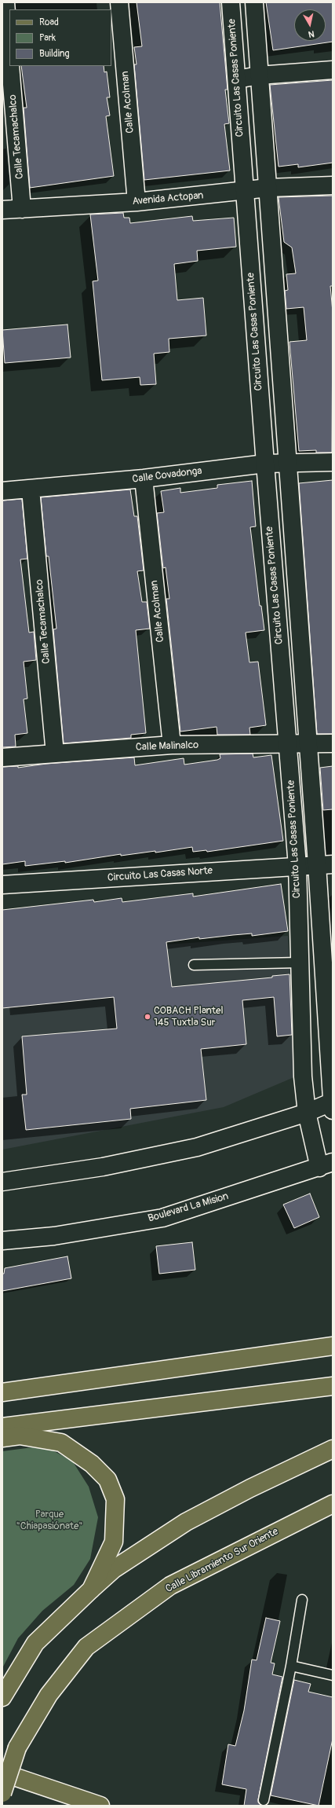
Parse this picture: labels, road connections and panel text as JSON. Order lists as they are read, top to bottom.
{
  "streets": {
    "main road": ["Calle Libramiento Sur Oriente"],
    "street": [
      "Circuito Las Casas Poniente",
      "Calle Acolman",
      "Calle Tecamachalco",
      "Avenida Actopan",
      "Calle Covadonga",
      "Calle Malinalco",
      "Circuito Las Casas Norte",
      "Boulevard La Mision"
    ]
  },
  "crossings": [
    ["Circuito Las Casas Poniente", "Avenida Actopan"],
    ["Circuito Las Casas Poniente", "Calle Covadonga"],
    ["Circuito Las Casas Poniente", "Calle Malinalco"],
    ["Circuito Las Casas Poniente", "Circuito Las Casas Norte"],
    ["Circuito Las Casas Poniente", "Boulevard La Mision"],
    ["Calle Acolman", "Avenida Actopan"],
    ["Calle Acolman", "Calle Covadonga"],
    ["Calle Acolman", "Calle Malinalco"],
    ["Calle Tecamachalco", "Avenida Actopan"],
    ["Calle Tecamachalco", "Calle Covadonga"],
    ["Calle Tecamachalco", "Calle Malinalco"]
  ],
  "parks": ["Parque \"Chiapasiónate\""],
  "places": ["COBACH Plantel 145 Tuxtla Sur"],
  "legend": ["Road", "Park", "Building"],
  "north": "bottom"
}
